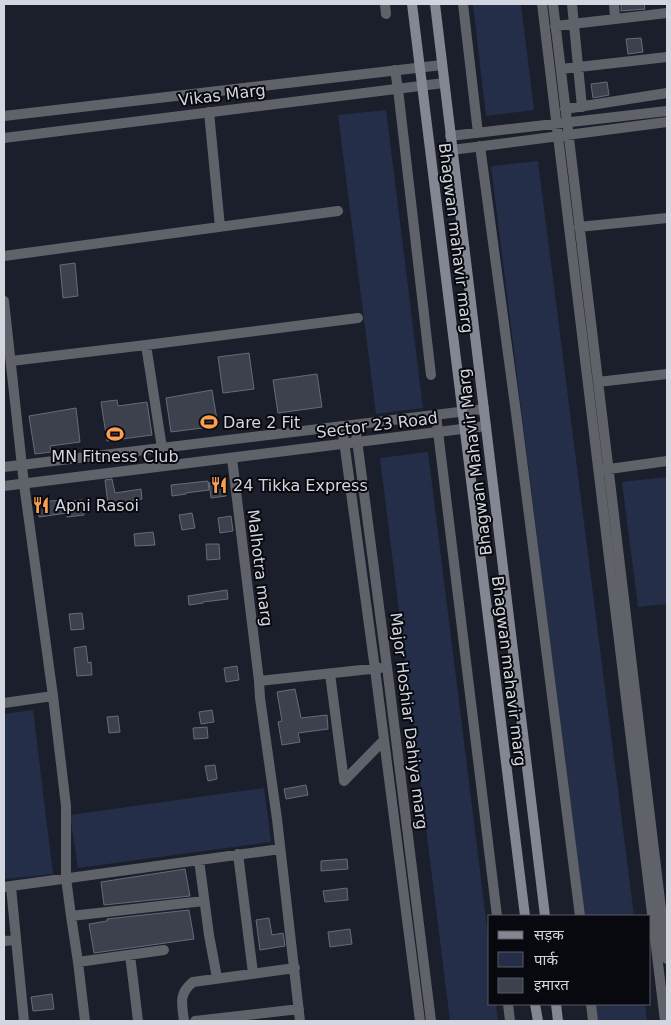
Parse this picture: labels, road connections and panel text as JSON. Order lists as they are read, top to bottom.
{
  "streets": {
    "main road": ["Bhagwan mahavir marg", "Bhagwan Mahavir Marg"],
    "street": [
      "Vikas Marg",
      "Sector 23 Road",
      "Malhotra marg",
      "Major Hoshiar Dahiya marg"
    ]
  },
  "crossings": [
    ["Vikas Marg", "Bhagwan mahavir marg"],
    ["Vikas Marg", "Bhagwan Mahavir Marg"],
    ["Bhagwan mahavir marg", "Sector 23 Road"],
    ["Sector 23 Road", "Bhagwan Mahavir Marg"],
    ["Sector 23 Road", "Malhotra marg"],
    ["Sector 23 Road", "Major Hoshiar Dahiya marg"]
  ],
  "places": {
    "sports": ["Dare 2 Fit", "MN Fitness Club"],
    "restaurant": ["24 Tikka Express", "Apni Rasoi"]
  },
  "legend": ["सड़क", "पार्क", "इमारत"]
}
